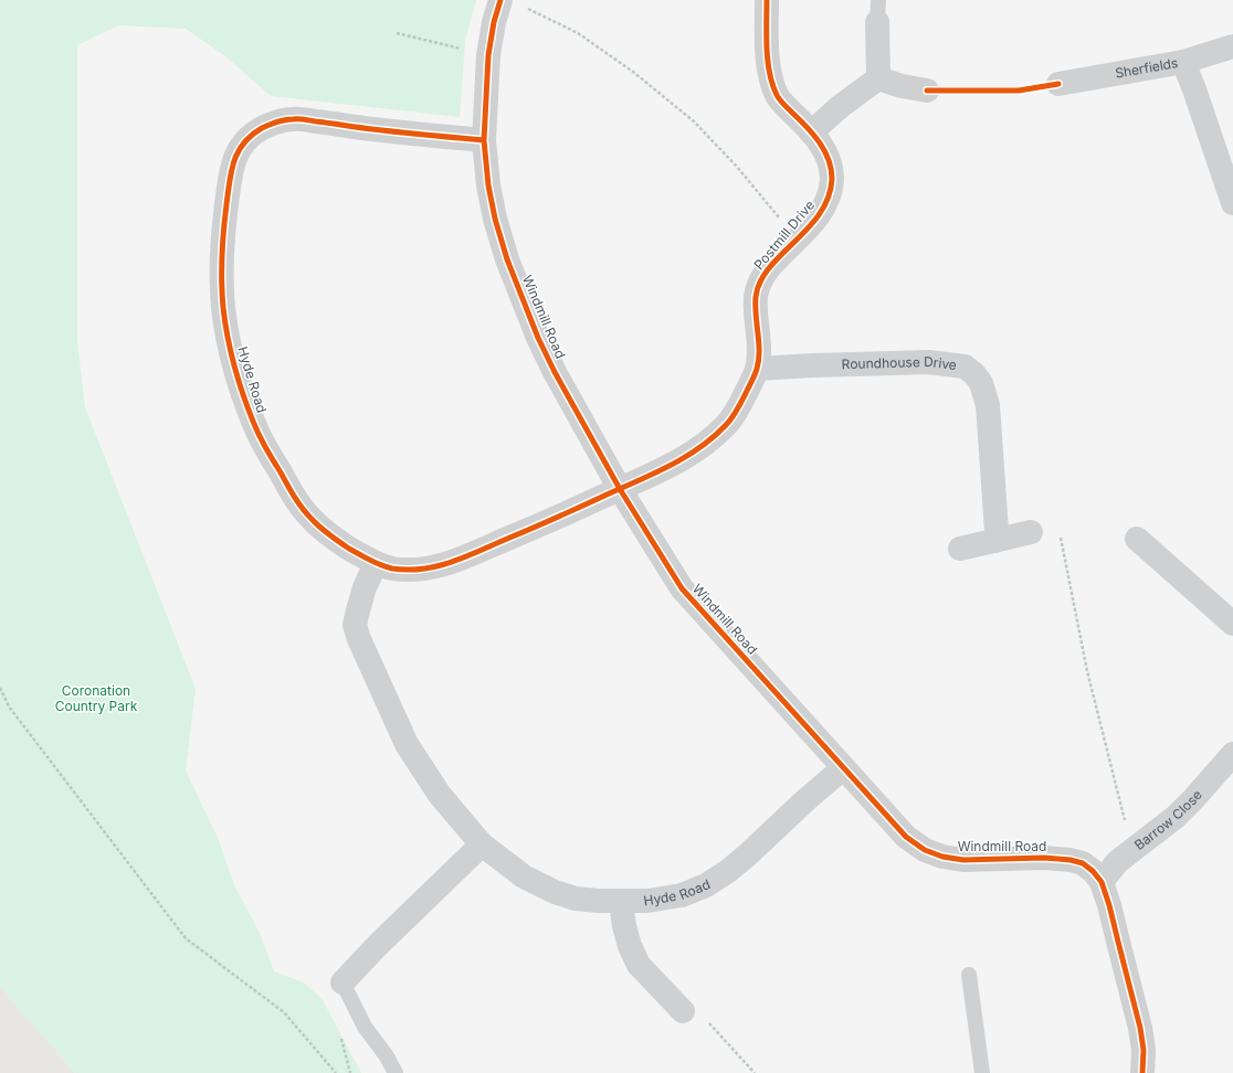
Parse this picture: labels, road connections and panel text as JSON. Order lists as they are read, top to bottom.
{
  "streets": {
    "street": [
      "Sherfields",
      "Postmill Drive",
      "Windmill Road",
      "Roundhouse Drive",
      "Hyde Road",
      "Barrow Close"
    ]
  },
  "crossings": [
    ["Postmill Drive", "Windmill Road"],
    ["Postmill Drive", "Roundhouse Drive"],
    ["Postmill Drive", "Hyde Road"],
    ["Windmill Road", "Hyde Road"],
    ["Windmill Road", "Barrow Close"]
  ],
  "parks": ["Coronation Country Park"]
}
